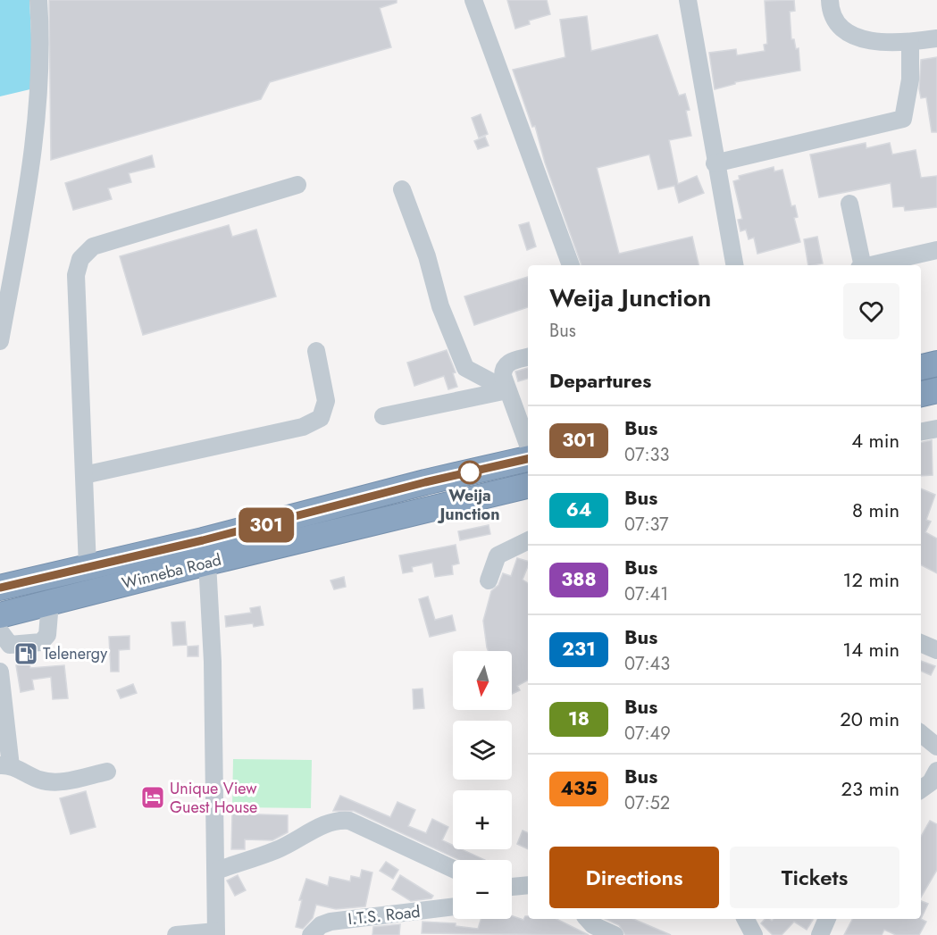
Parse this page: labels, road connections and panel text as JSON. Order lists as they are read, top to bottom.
{
  "streets": {
    "highway": ["Winneba Road"],
    "street": ["I.T.S. Road"]
  },
  "places": {
    "other": ["Weija Junction"],
    "fuel station": ["Telenergy"],
    "hotel": ["Unique View Guest House"]
  },
  "lines": ["bus line 301"],
  "north": "bottom",
  "page": {
    "on_map": "301",
    "heading": [
      ["Weija Junction", "Bus"],
      "Departures"
    ],
    "list": [
      {
        "mark": "301",
        "name": "Bus",
        "note": "07:33",
        "value": "4 min"
      },
      {
        "mark": "64",
        "name": "Bus",
        "note": "07:37",
        "value": "8 min"
      },
      {
        "mark": "388",
        "name": "Bus",
        "note": "07:41",
        "value": "12 min"
      },
      {
        "mark": "231",
        "name": "Bus",
        "note": "07:43",
        "value": "14 min"
      },
      {
        "mark": "18",
        "name": "Bus",
        "note": "07:49",
        "value": "20 min"
      },
      {
        "mark": "435",
        "name": "Bus",
        "note": "07:52",
        "value": "23 min"
      }
    ],
    "map_buttons": ["+", "−"],
    "buttons": ["Directions", "Tickets"]
  }
}
